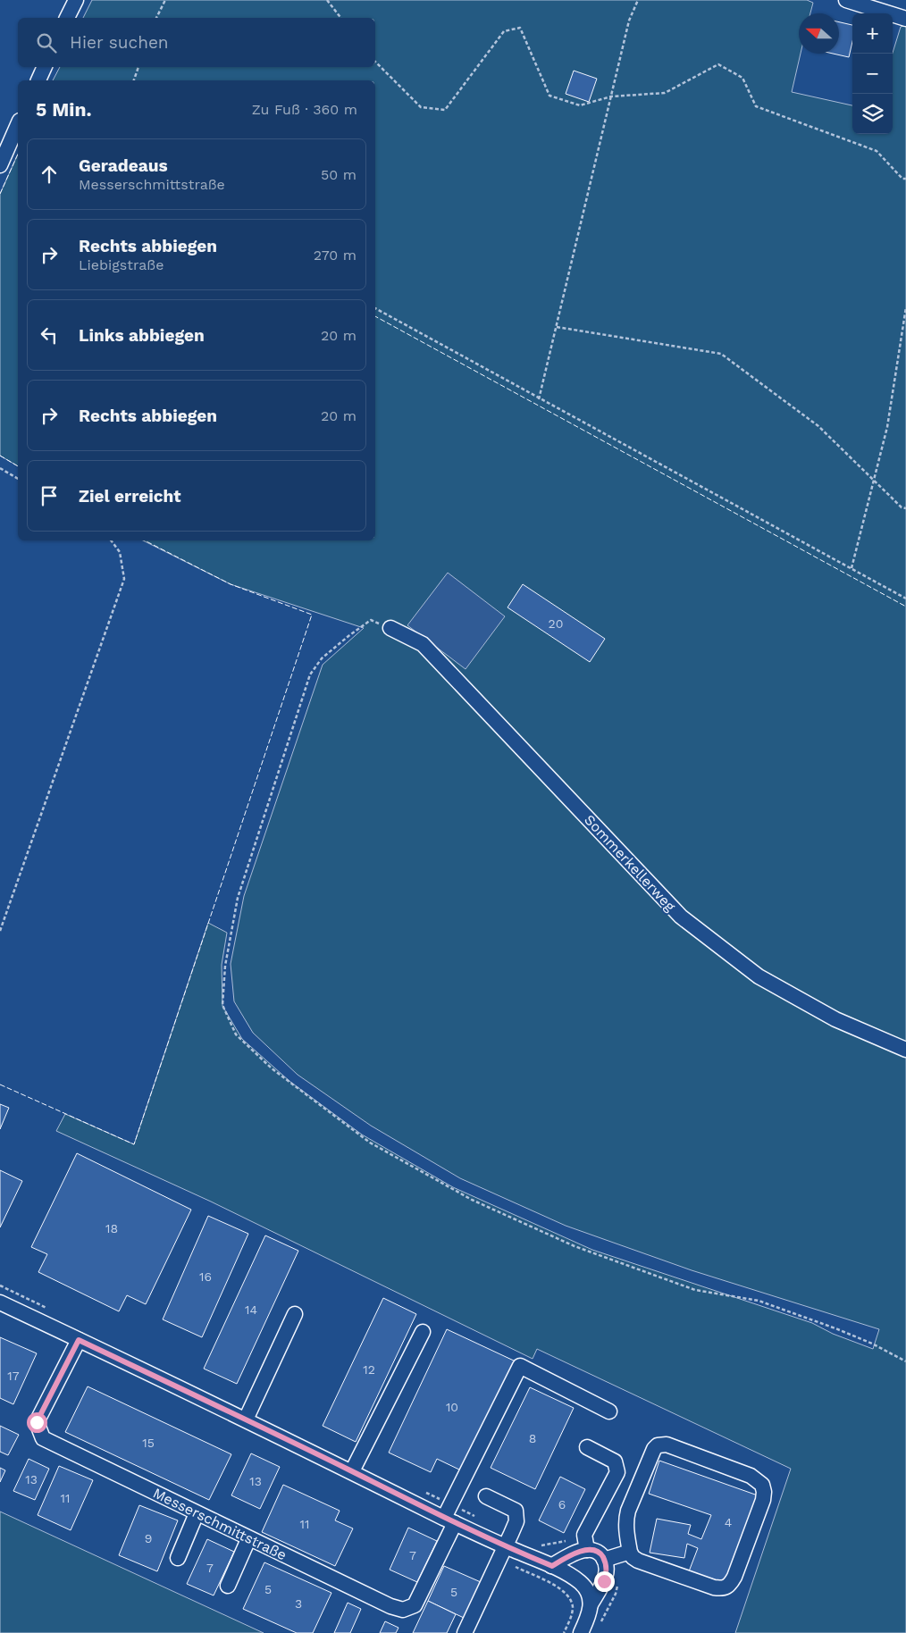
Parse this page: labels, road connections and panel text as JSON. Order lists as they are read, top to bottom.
{
  "streets": {
    "street": ["Sommerkellerweg", "Messerschmittstraße"]
  },
  "house_numbers": [
    "20",
    "18",
    "16",
    "14",
    "12",
    "17",
    "10",
    "8",
    "15",
    "13",
    "13",
    "11",
    "6",
    "4",
    "11",
    "9",
    "7",
    "7",
    "5",
    "5",
    "3"
  ],
  "north": "left",
  "page": {
    "map_buttons": ["+", "−"],
    "search": "Hier suchen",
    "heading": ["5 Min.", "Zu Fuß · 360 m"],
    "list": [
      ["Geradeaus", "Messerschmittstraße", "50 m"],
      ["Rechts abbiegen", "Liebigstraße", "270 m"],
      ["Links abbiegen", "20 m"],
      ["Rechts abbiegen", "20 m"],
      "Ziel erreicht"
    ]
  }
}
